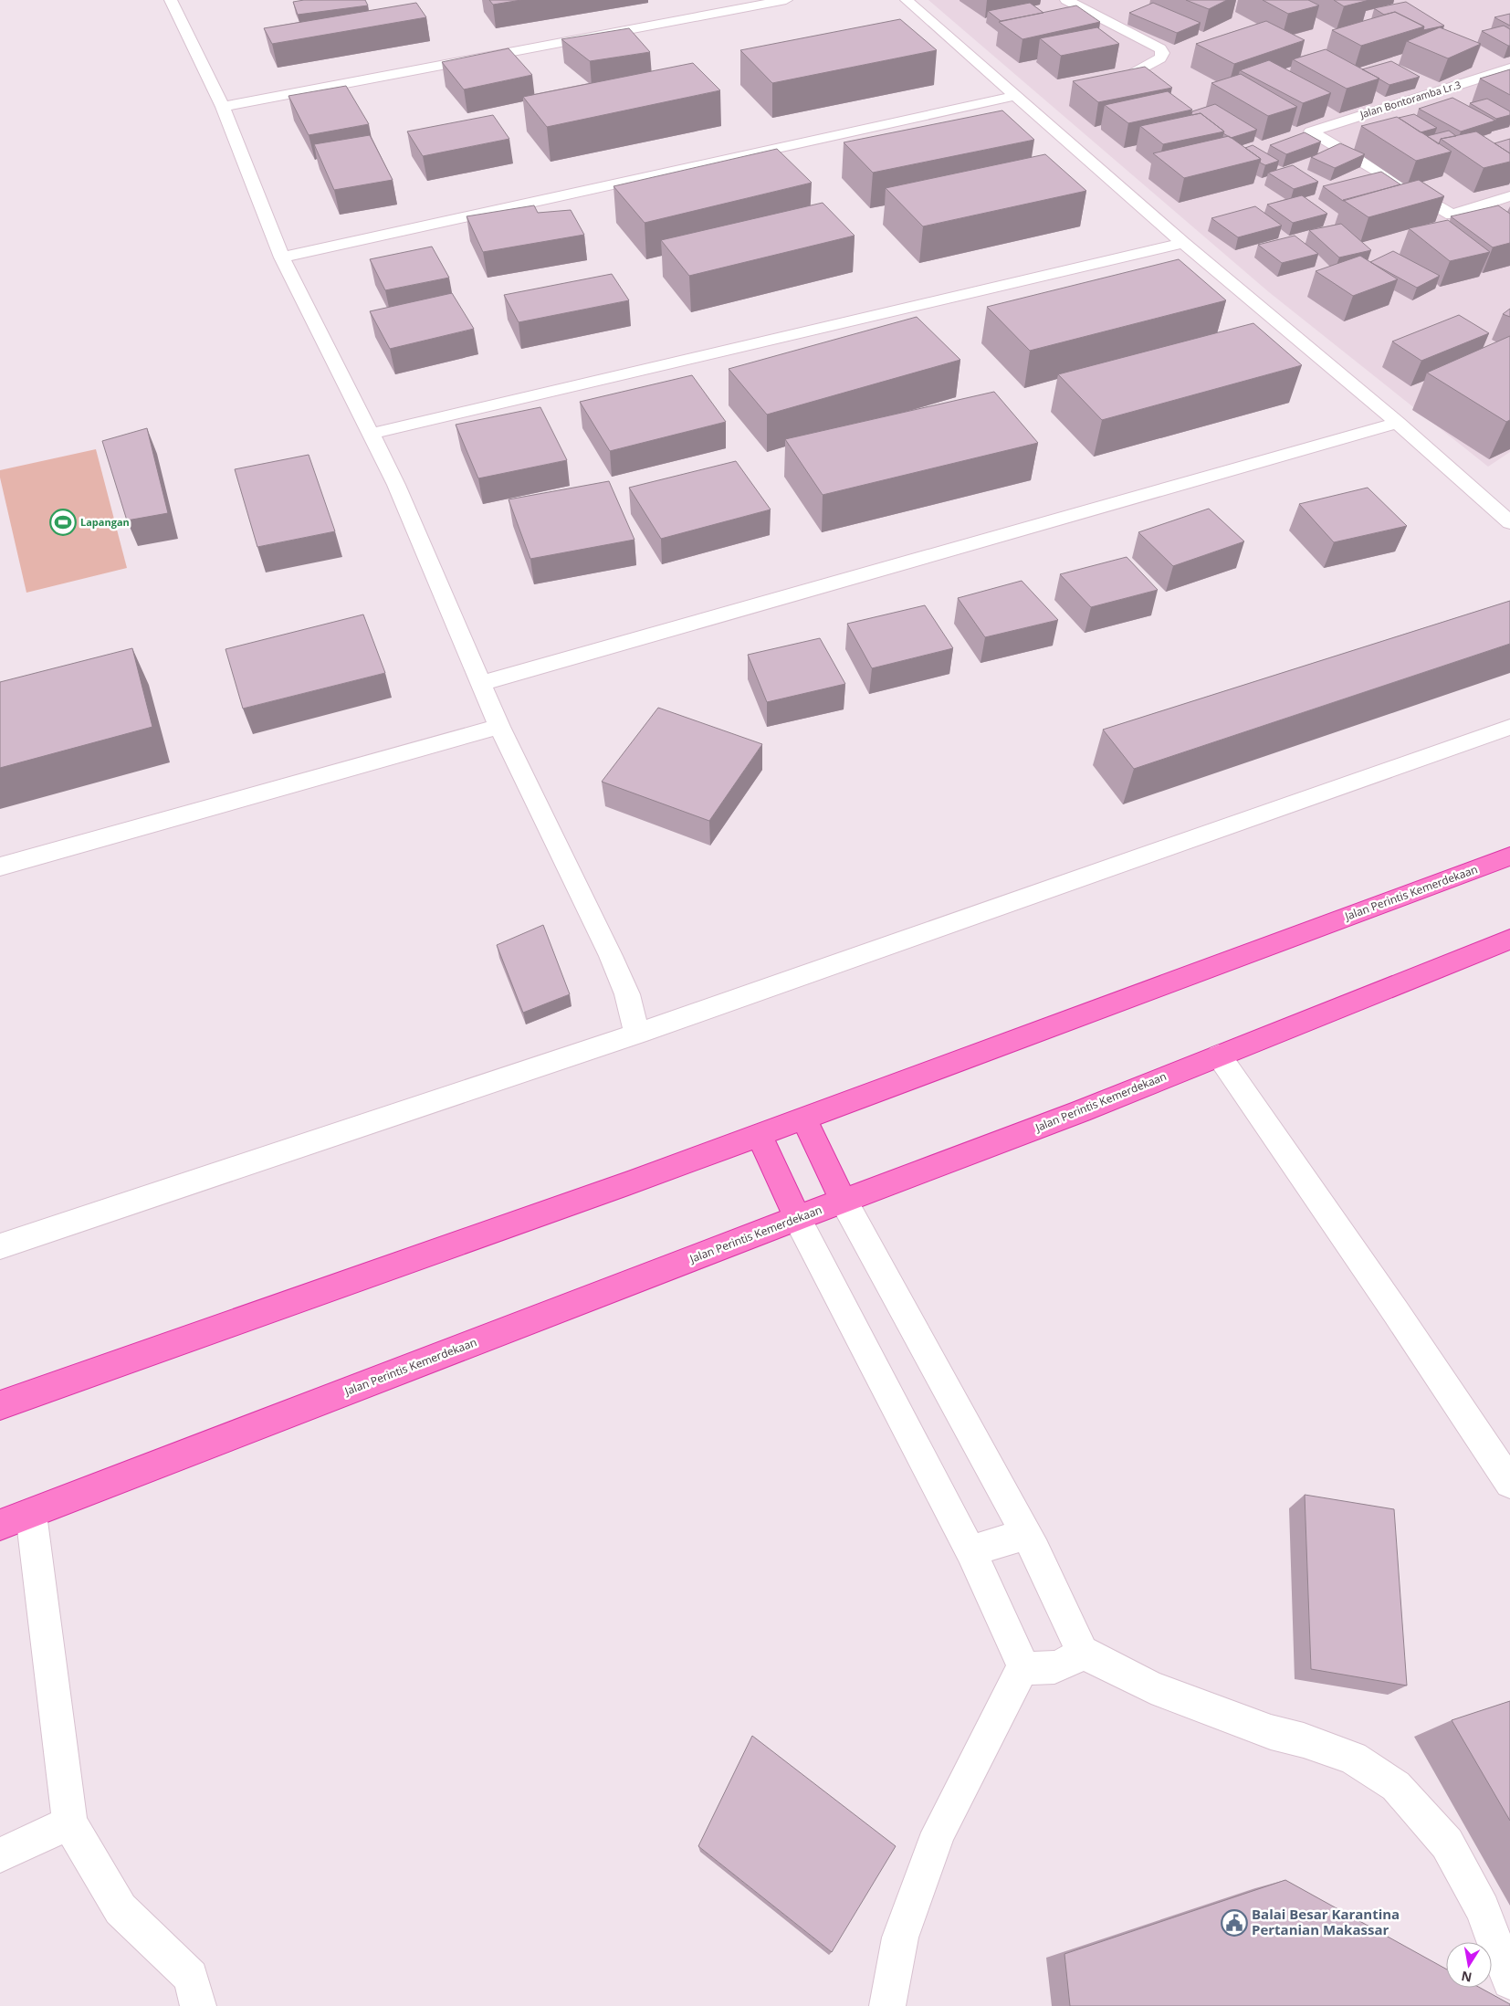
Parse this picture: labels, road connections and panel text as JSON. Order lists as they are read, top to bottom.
{
  "streets": {
    "highway": ["Jalan Perintis Kemerdekaan"],
    "street": ["Jalan Bontoramba Lr.3"]
  },
  "places": {
    "sports": ["Lapangan"],
    "public building": ["Balai Besar Karantina Pertanian Makassar"]
  },
  "north": "bottom"
}
